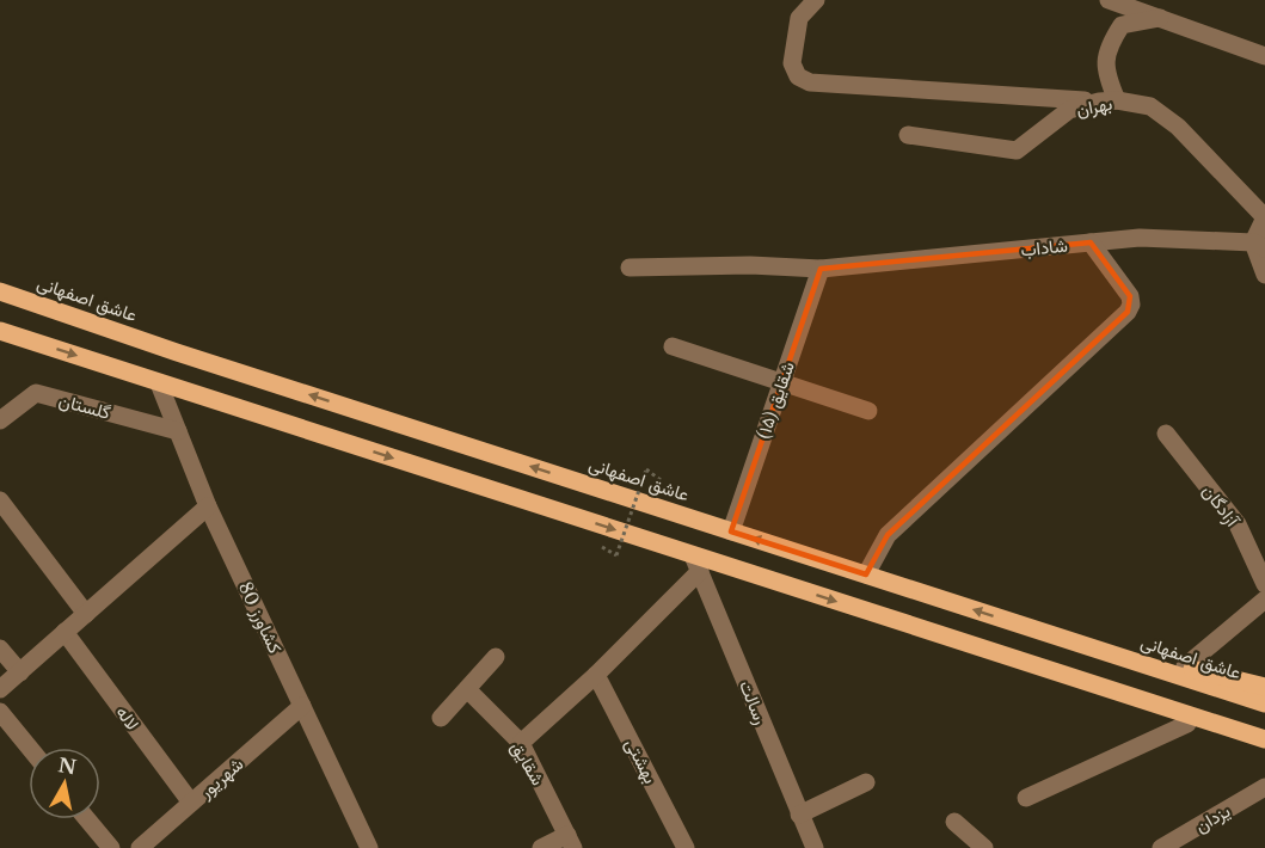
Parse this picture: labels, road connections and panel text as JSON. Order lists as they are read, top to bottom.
{
  "streets": {
    "main road": ["عاشق اصفهانی"],
    "street": [
      "بهران",
      "شاداب",
      "شقایق (۱۵)",
      "گلستان",
      "آزادگان",
      "کشاورز 80",
      "رسالت",
      "لاله",
      "بهشتی",
      "شقایق",
      "شهریور",
      "یزدان"
    ]
  },
  "crossings": [
    ["بهران", "شاداب"],
    ["شاداب", "شقایق (۱۵)"],
    ["عاشق اصفهانی", "شقایق (۱۵)"],
    ["گلستان", "کشاورز 80"],
    ["کشاورز 80", "شهریور"],
    ["لاله", "شهریور"]
  ],
  "north": "top"
}
